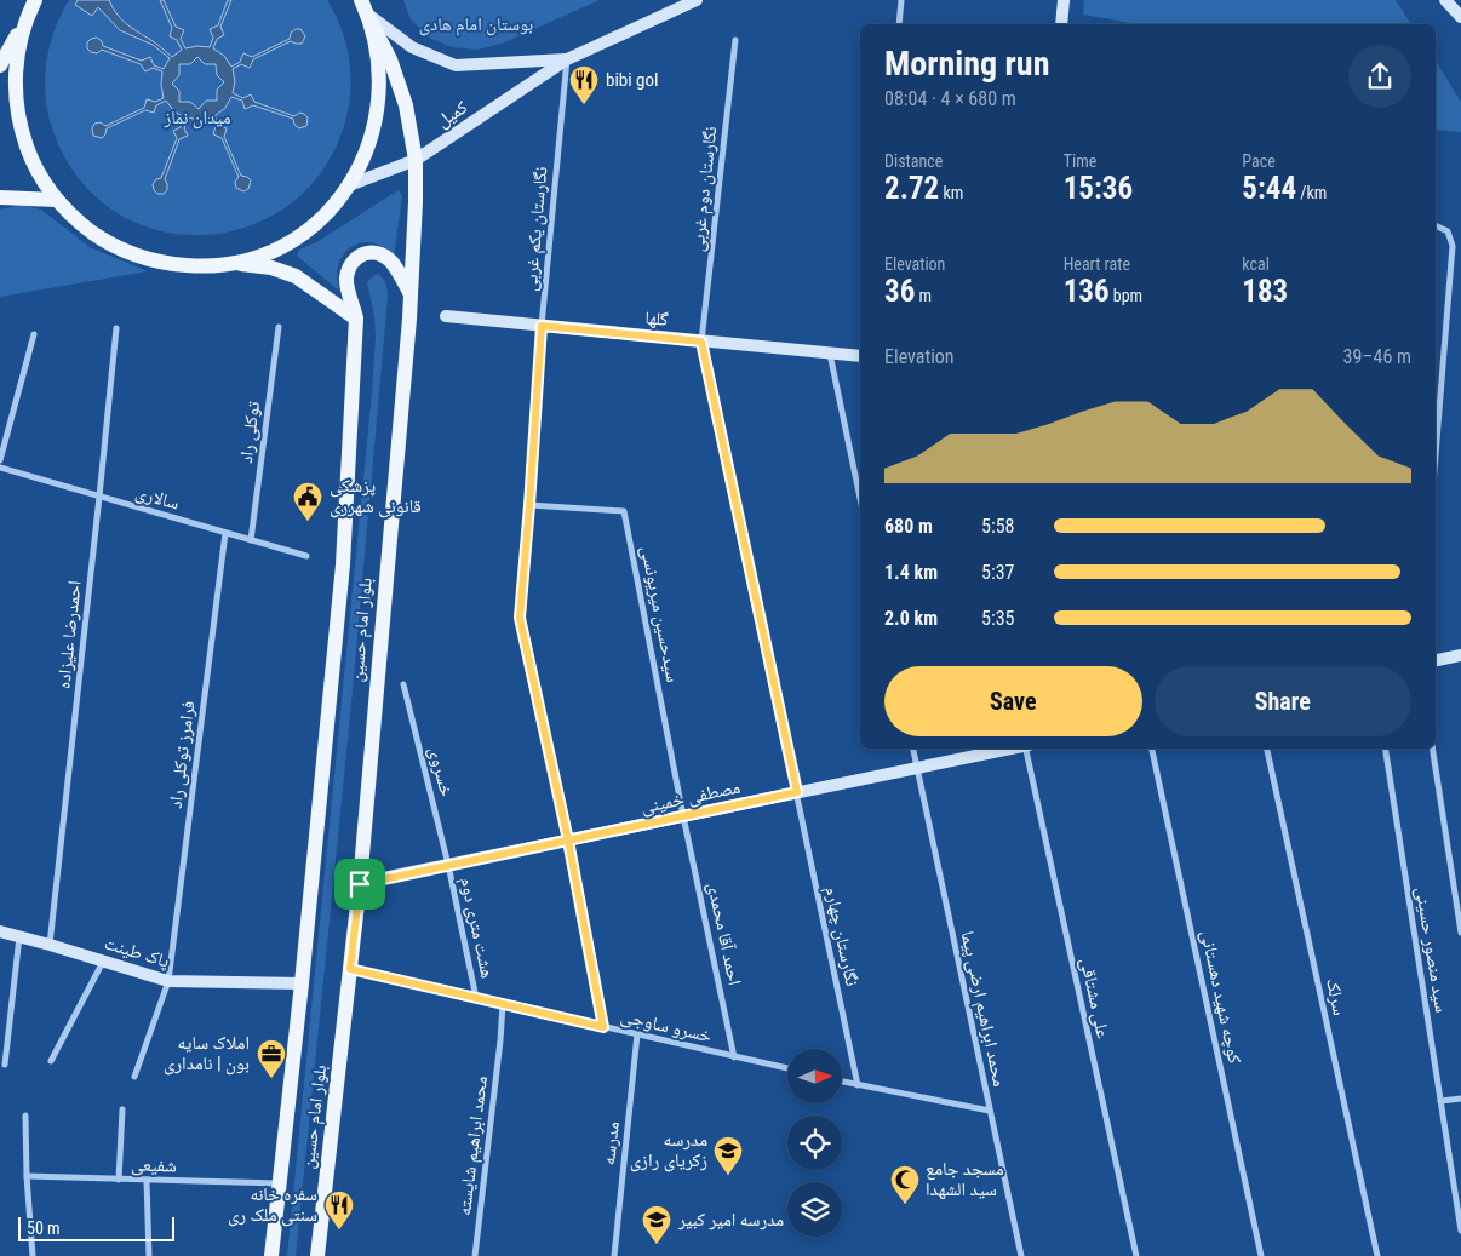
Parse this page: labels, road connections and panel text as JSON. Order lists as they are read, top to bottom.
{
  "streets": {
    "main road": ["بلوار امام حسین"],
    "street": [
      "کمیل",
      "نگارستان دوم غربی",
      "نگارستان یکم غربی",
      "گلها",
      "توکلی راد",
      "سالاری",
      "سیدحسین میریونسی",
      "احمدرضا علیزاده",
      "فرامرز توکلی راد",
      "خسروی",
      "مصطفی خمینی",
      "هشت متری دوم",
      "احمد آقا محمدی",
      "نگارستان چهارم",
      "سید منصور حسینی",
      "پاک طینت",
      "کوچه شهید دهستانی",
      "سرلک",
      "علی مشتاقی",
      "محمد ابراهیم ارضی پیما",
      "خسرو ساوجی",
      "مدرسه",
      "محمد ابراهیم شایسته",
      "شفیعی"
    ]
  },
  "crossings": [
    ["کمیل", "نگارستان یکم غربی"],
    ["کمیل", "بلوار امام حسین"],
    ["نگارستان دوم غربی", "گلها"],
    ["نگارستان دوم غربی", "مصطفی خمینی"],
    ["نگارستان دوم غربی", "نگارستان چهارم"],
    ["نگارستان یکم غربی", "گلها"],
    ["نگارستان یکم غربی", "سیدحسین میریونسی"],
    ["نگارستان یکم غربی", "مصطفی خمینی"],
    ["نگارستان یکم غربی", "خسرو ساوجی"],
    ["توکلی راد", "سالاری"],
    ["سالاری", "احمدرضا علیزاده"],
    ["سالاری", "فرامرز توکلی راد"],
    ["سیدحسین میریونسی", "مصطفی خمینی"],
    ["سیدحسین میریونسی", "احمد آقا محمدی"],
    ["بلوار امام حسین", "مصطفی خمینی"],
    ["بلوار امام حسین", "پاک طینت"],
    ["بلوار امام حسین", "خسرو ساوجی"],
    ["بلوار امام حسین", "شفیعی"],
    ["احمدرضا علیزاده", "پاک طینت"],
    ["فرامرز توکلی راد", "پاک طینت"],
    ["خسروی", "مصطفی خمینی"],
    ["خسروی", "هشت متری دوم"],
    ["مصطفی خمینی", "هشت متری دوم"],
    ["مصطفی خمینی", "احمد آقا محمدی"],
    ["مصطفی خمینی", "نگارستان چهارم"],
    ["مصطفی خمینی", "محمد ابراهیم ارضی پیما"],
    ["هشت متری دوم", "خسرو ساوجی"],
    ["احمد آقا محمدی", "خسرو ساوجی"],
    ["خسرو ساوجی", "مدرسه"],
    ["خسرو ساوجی", "محمد ابراهیم شایسته"]
  ],
  "parks": ["بوستان امام هادی", "میدان نماز"],
  "places": {
    "restaurant": ["bibi gol", "سفره خانه سنتی ملک ری"],
    "public building": ["پزشکی قانونی شهرری"],
    "office": ["املاک سایه بون | نامداری"],
    "school or university": ["مدرسه زکریای رازی", "مدرسه امیر کبیر"],
    "mosque": ["مسجد جامع سید الشهدا"]
  },
  "scale_bar": "50 m",
  "north": "right",
  "page": {
    "heading": ["Morning run", "08:04 · 4 × 680 m"],
    "stats": [
      ["Distance", "2.72 km"],
      ["Time", "15:36"],
      ["Pace", "5:44 /km"],
      ["Elevation", "36 m"],
      ["Heart rate", "136 bpm"],
      ["kcal", "183"]
    ],
    "chart": ["Elevation", "39–46 m"],
    "list": [
      {
        "name": "680 m",
        "note": "5:58"
      },
      {
        "name": "1.4 km",
        "note": "5:37"
      },
      {
        "name": "2.0 km",
        "note": "5:35"
      }
    ],
    "buttons": ["Save", "Share"],
    "scale": "50 m"
  }
}
